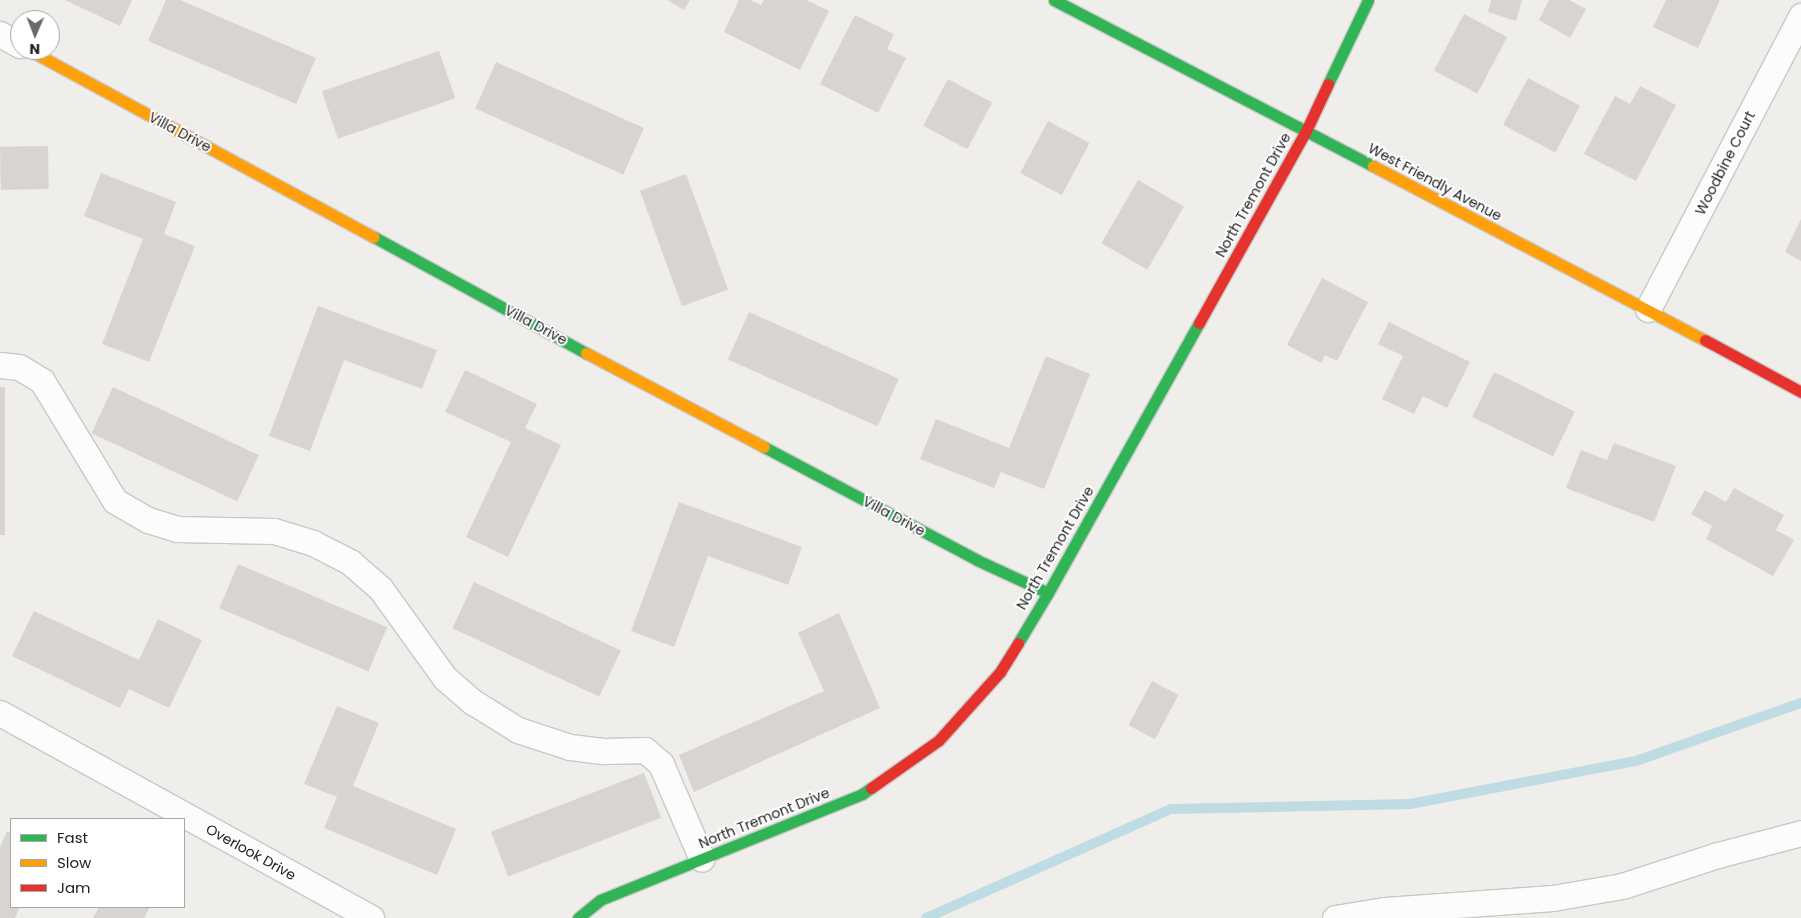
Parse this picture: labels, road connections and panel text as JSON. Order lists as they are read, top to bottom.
{
  "streets": {
    "street": [
      "Villa Drive",
      "Woodbine Court",
      "West Friendly Avenue",
      "North Tremont Drive",
      "Overlook Drive"
    ]
  },
  "crossings": [
    ["Villa Drive", "North Tremont Drive"],
    ["Woodbine Court", "West Friendly Avenue"],
    ["West Friendly Avenue", "North Tremont Drive"]
  ],
  "legend": ["Fast", "Slow", "Jam"],
  "north": "bottom"
}
